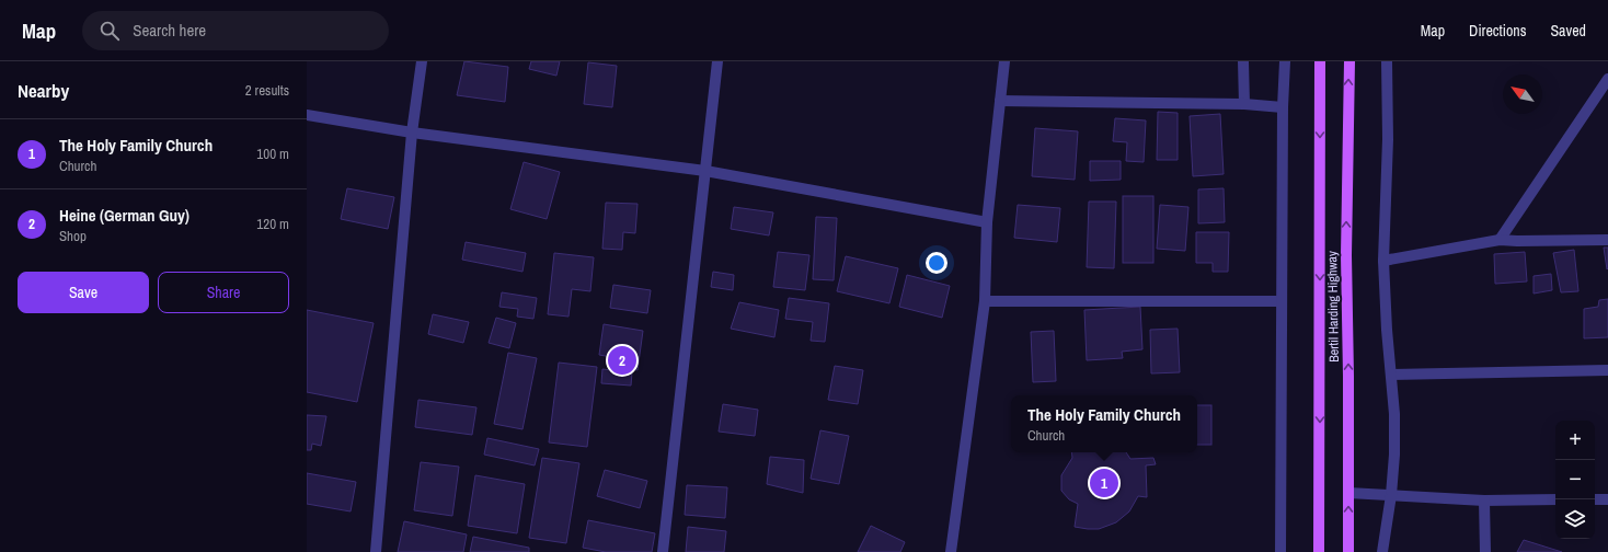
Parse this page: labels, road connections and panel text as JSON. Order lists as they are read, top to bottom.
{
  "streets": {
    "main road": ["Bertil Harding Highway"]
  },
  "north": "top left",
  "page": {
    "header": "Map",
    "search": "Search here",
    "nav": ["Map", "Directions", "Saved"],
    "heading": ["Nearby", "2 results"],
    "list": [
      {
        "mark": "1",
        "name": "The Holy Family Church",
        "note": "Church",
        "value": "100 m"
      },
      {
        "mark": "2",
        "name": "Heine (German Guy)",
        "note": "Shop",
        "value": "120 m"
      }
    ],
    "buttons": ["Save", "Share"],
    "pins": ["2", "1"],
    "popup": ["The Holy Family Church", "Church"],
    "map_buttons": ["+", "−"]
  }
}
